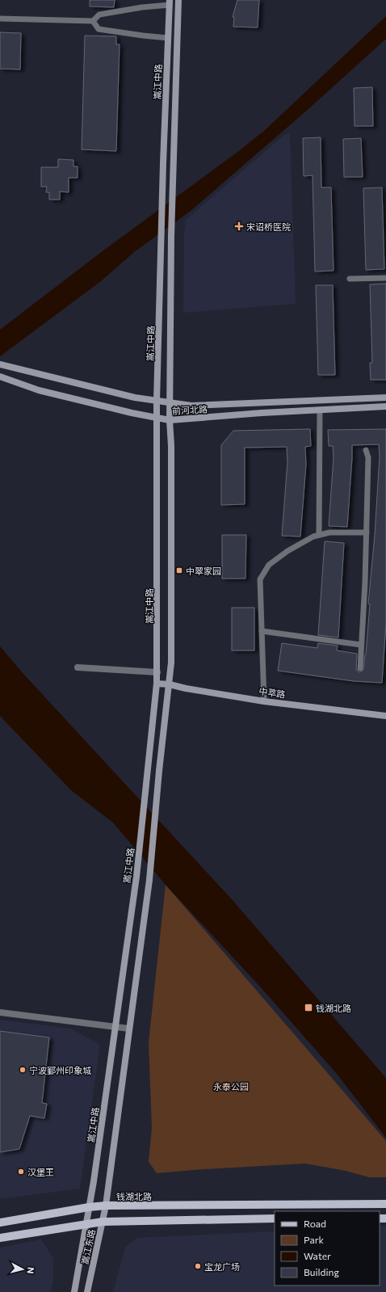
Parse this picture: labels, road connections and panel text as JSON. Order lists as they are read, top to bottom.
{
  "streets": {
    "main road": [
      "嵩江中路",
      "前河北路",
      "中萃路",
      "钱湖北路",
      "嵩江东路"
    ]
  },
  "crossings": [
    ["嵩江中路", "前河北路"],
    ["嵩江中路", "中萃路"],
    ["嵩江中路", "钱湖北路"],
    ["嵩江中路", "嵩江东路"],
    ["钱湖北路", "嵩江东路"]
  ],
  "parks": ["永泰公园"],
  "places": {
    "health": ["宋诏桥医院"],
    "transit": ["中翠家园", "钱湖北路"],
    "other": ["宁波鄞州印象城", "汉堡王", "宝龙广场"]
  },
  "legend": [
    "Road",
    "Park",
    "Water",
    "Building"
  ],
  "north": "right"
}
